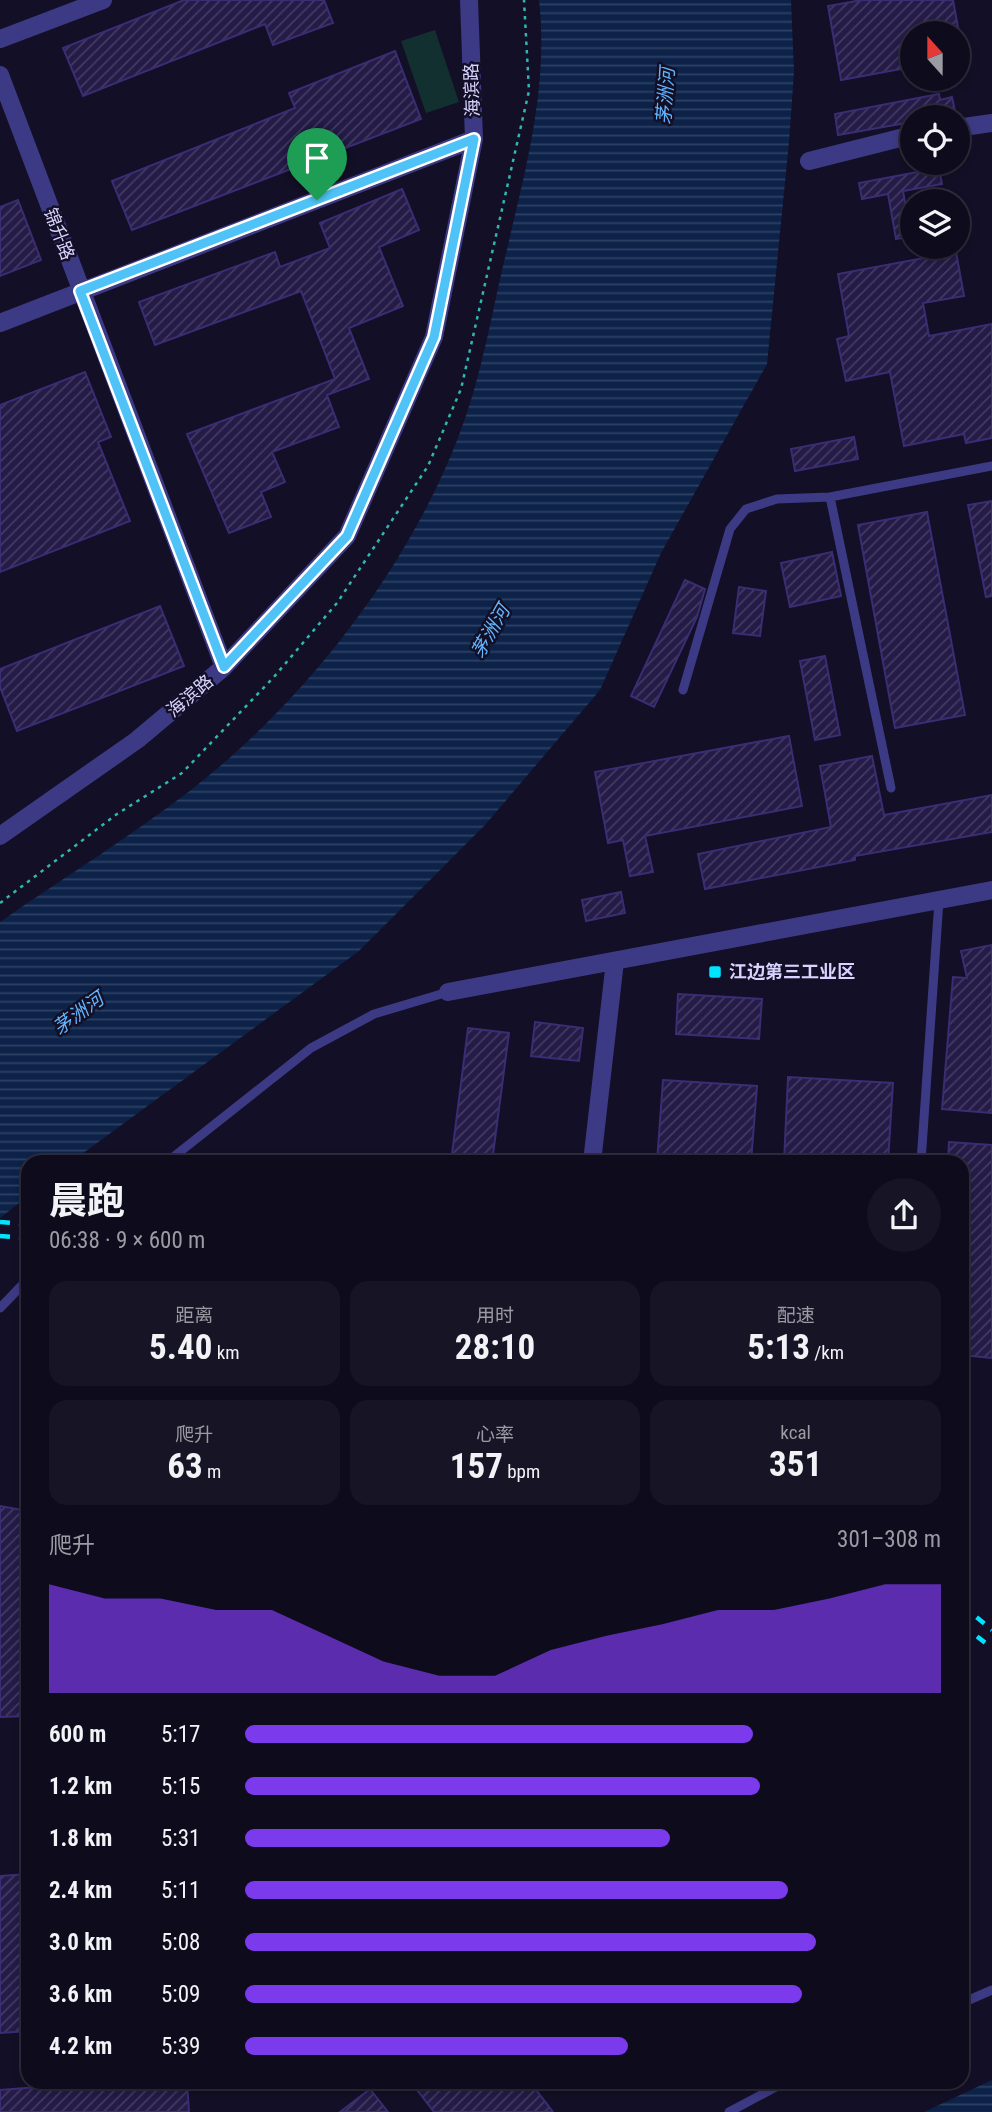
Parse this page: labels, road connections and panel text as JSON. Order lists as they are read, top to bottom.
{
  "streets": {
    "street": ["海滨路", "锦升路"]
  },
  "crossings": [
    ["海滨路", "锦升路"]
  ],
  "water": ["茅洲河"],
  "places": {
    "transit": ["江边第三工业区"]
  },
  "north": "top",
  "page": {
    "heading": ["晨跑", "06:38 · 9 × 600 m"],
    "stats": [
      ["距离", "5.40 km"],
      ["用时", "28:10"],
      ["配速", "5:13 /km"],
      ["爬升", "63 m"],
      ["心率", "157 bpm"],
      ["kcal", "351"]
    ],
    "chart": ["爬升", "301–308 m"],
    "list": [
      {
        "name": "600 m",
        "note": "5:17"
      },
      {
        "name": "1.2 km",
        "note": "5:15"
      },
      {
        "name": "1.8 km",
        "note": "5:31"
      },
      {
        "name": "2.4 km",
        "note": "5:11"
      },
      {
        "name": "3.0 km",
        "note": "5:08"
      },
      {
        "name": "3.6 km",
        "note": "5:09"
      },
      {
        "name": "4.2 km",
        "note": "5:39"
      }
    ]
  }
}
